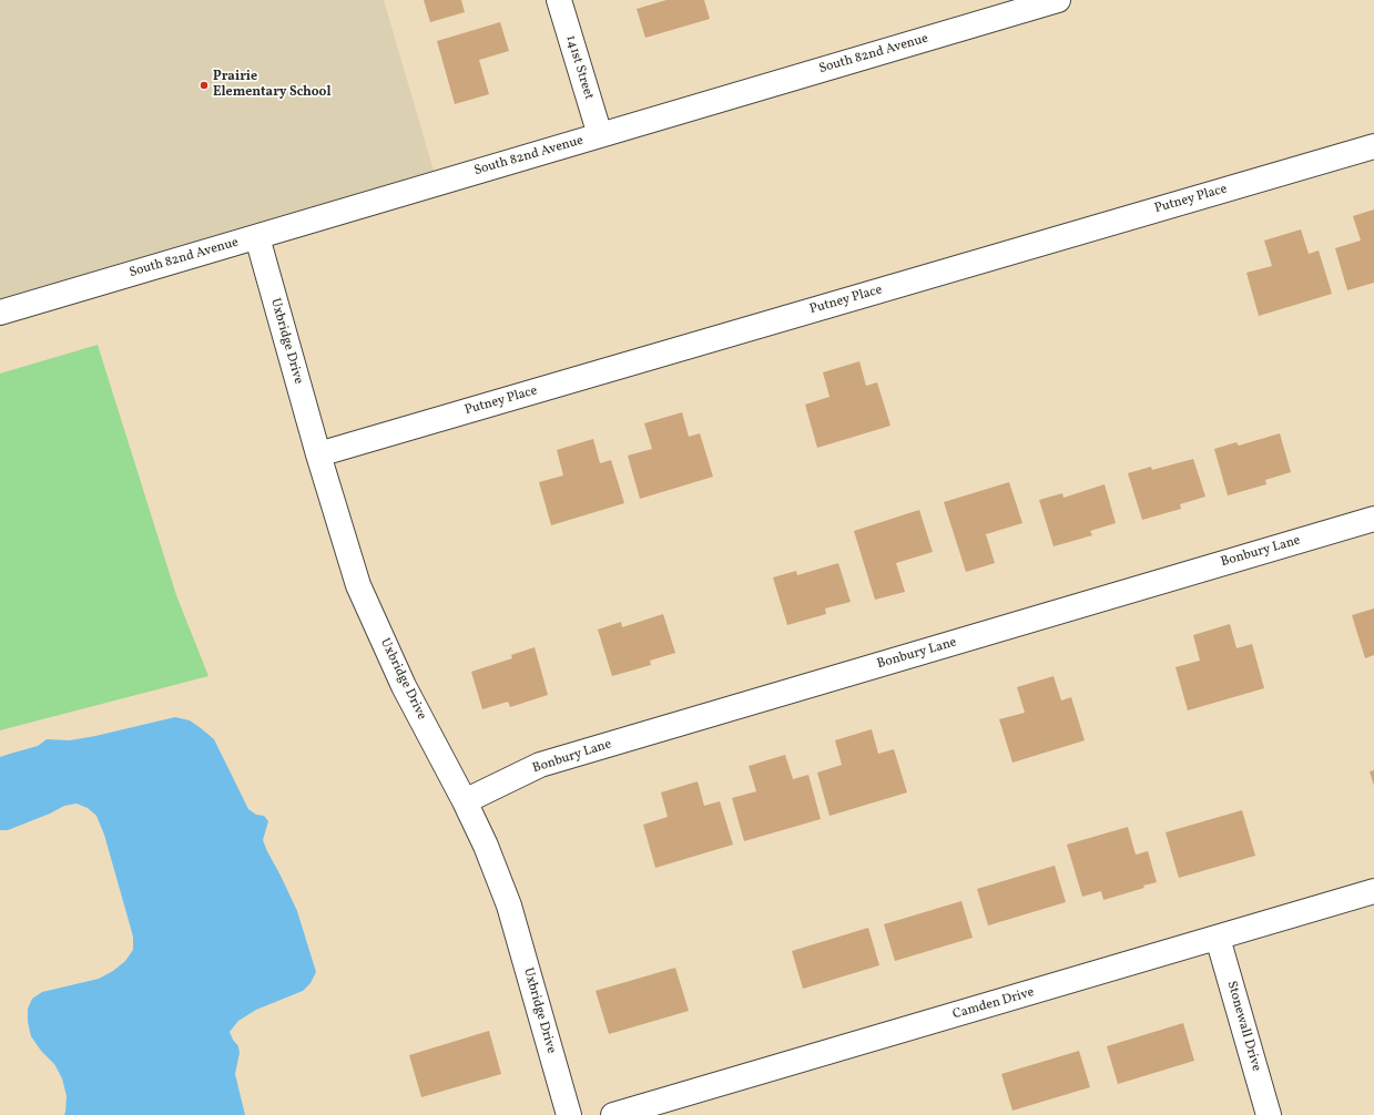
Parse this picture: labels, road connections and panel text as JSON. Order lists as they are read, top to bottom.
{
  "streets": {
    "street": [
      "South 82nd Avenue",
      "141st Street",
      "Putney Place",
      "Uxbridge Drive",
      "Bonbury Lane",
      "Camden Drive",
      "Stonewall Drive"
    ]
  },
  "crossings": [
    ["South 82nd Avenue", "141st Street"],
    ["South 82nd Avenue", "Uxbridge Drive"],
    ["Putney Place", "Uxbridge Drive"],
    ["Uxbridge Drive", "Bonbury Lane"],
    ["Camden Drive", "Stonewall Drive"]
  ],
  "places": ["Prairie Elementary School"]
}
